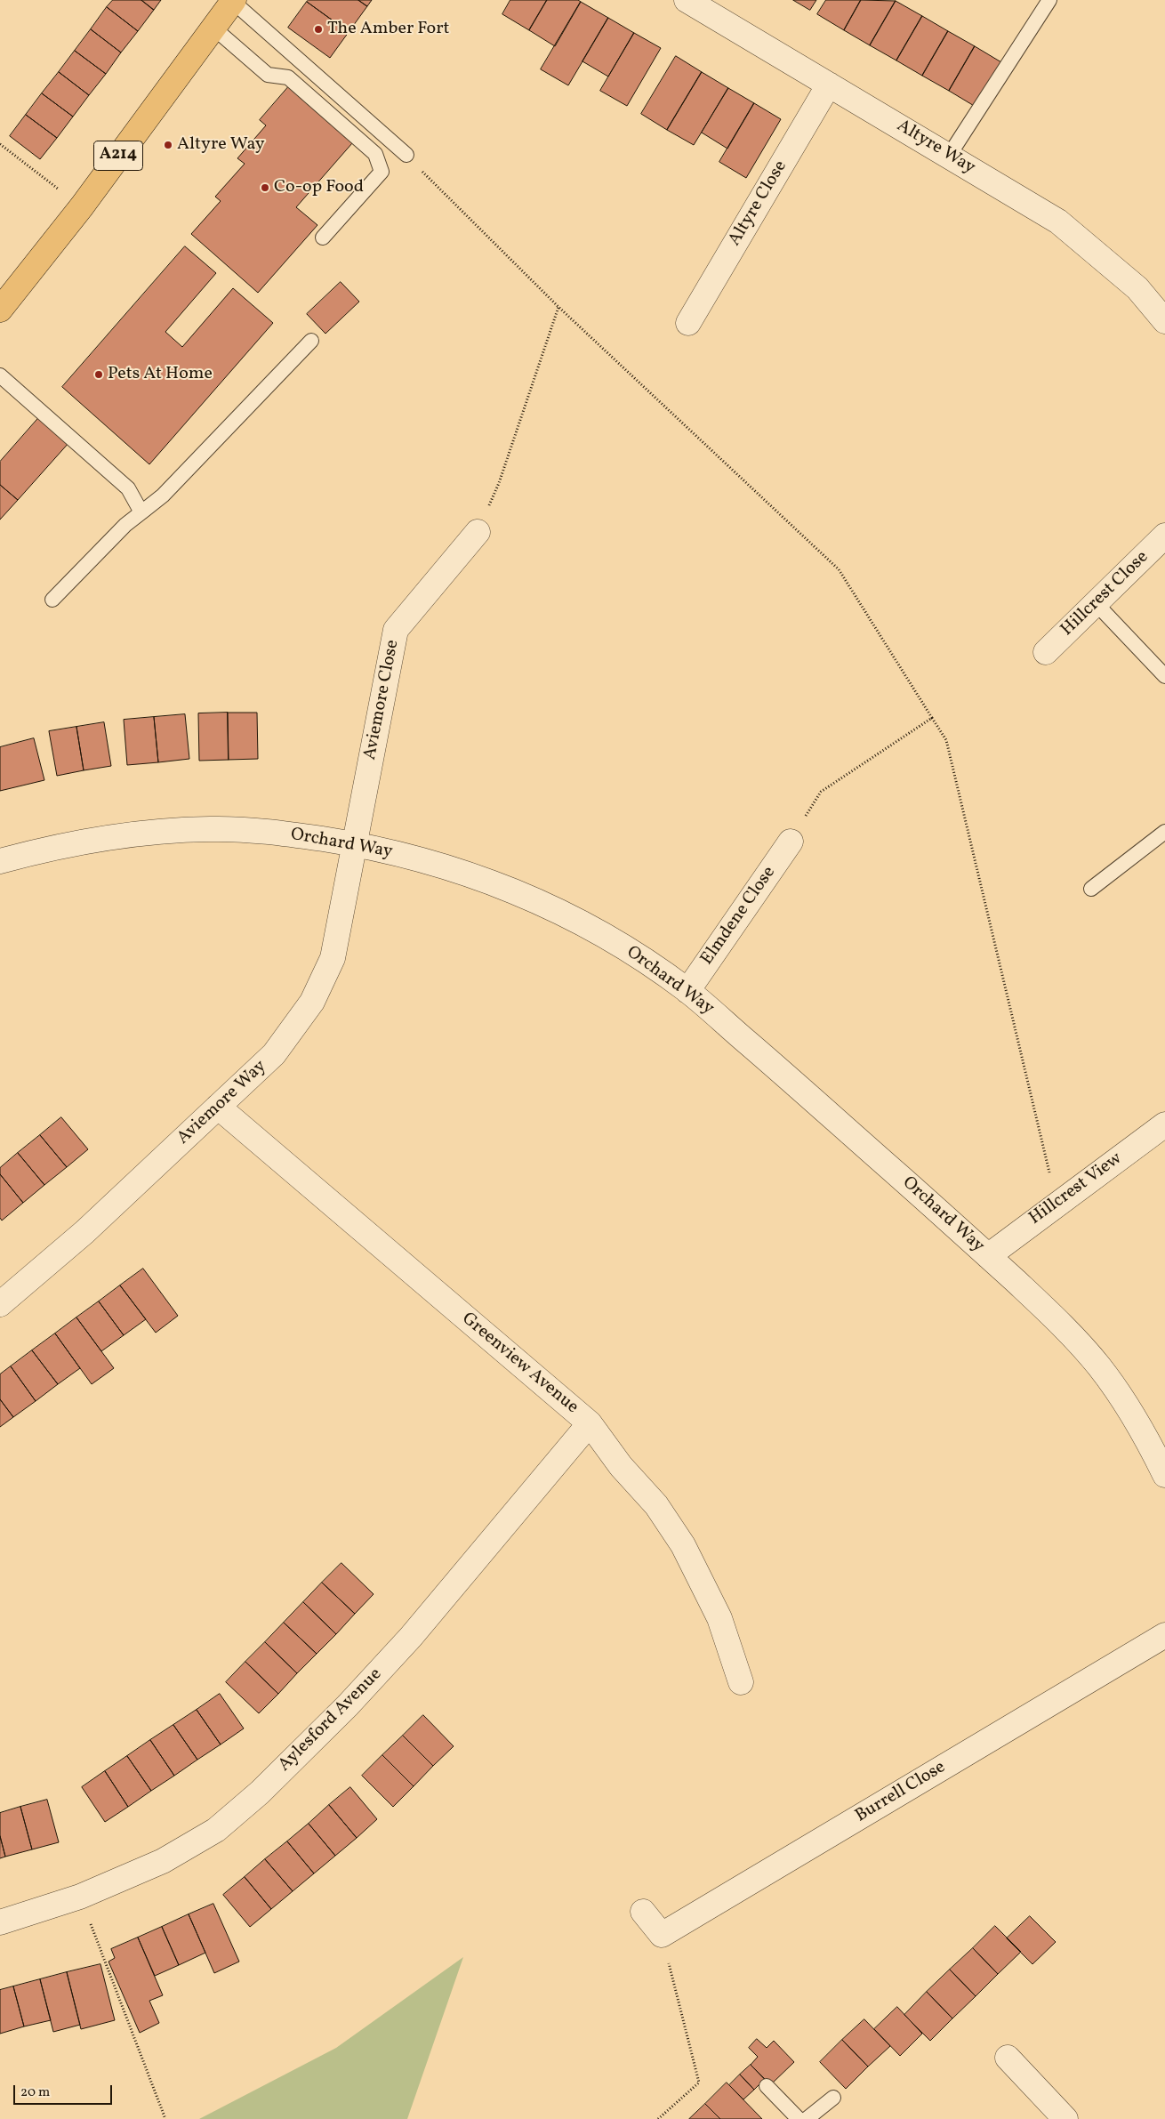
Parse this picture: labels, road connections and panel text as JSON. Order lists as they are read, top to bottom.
{
  "streets": {
    "main road": ["A214"],
    "street": [
      "Altyre Way",
      "Altyre Close",
      "Hillcrest Close",
      "Aviemore Close",
      "Orchard Way",
      "Elmdene Close",
      "Aviemore Way",
      "Hillcrest View",
      "Greenview Avenue",
      "Aylesford Avenue",
      "Burrell Close"
    ]
  },
  "crossings": [
    ["Altyre Way", "Altyre Close"],
    ["Aviemore Close", "Orchard Way"],
    ["Aviemore Close", "Aviemore Way"],
    ["Orchard Way", "Elmdene Close"],
    ["Orchard Way", "Aviemore Way"],
    ["Orchard Way", "Hillcrest View"],
    ["Aviemore Way", "Greenview Avenue"],
    ["Greenview Avenue", "Aylesford Avenue"]
  ],
  "places": [
    "The Amber Fort",
    "Altyre Way",
    "Co-op Food",
    "Pets At Home"
  ],
  "scale_bar": "20 m"
}
